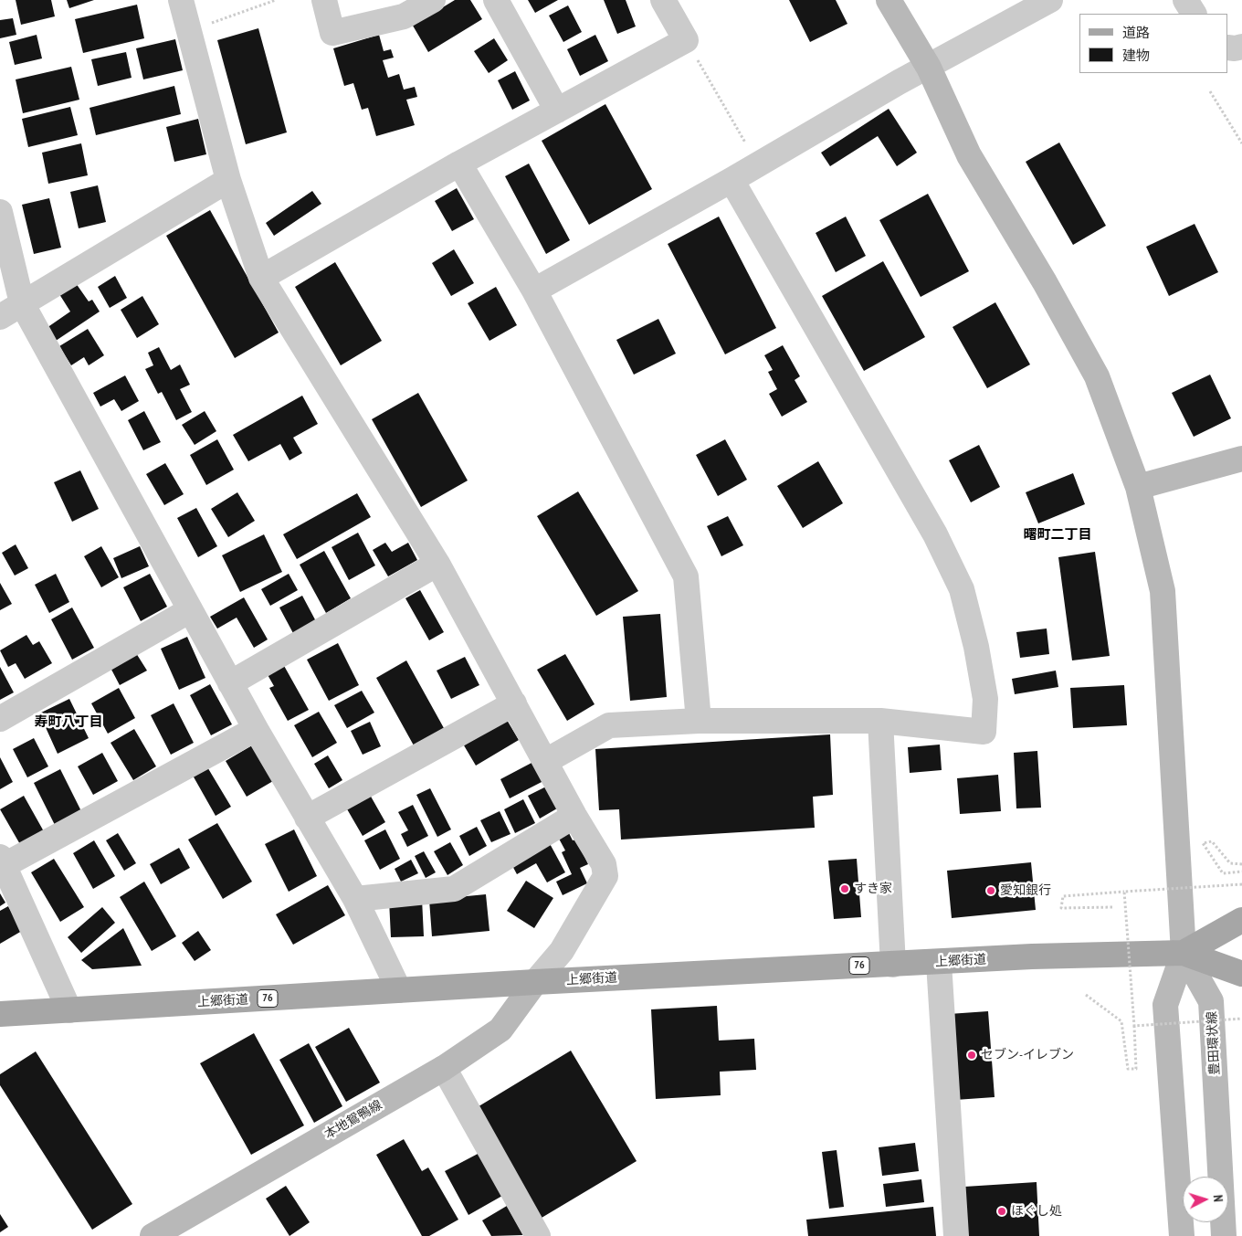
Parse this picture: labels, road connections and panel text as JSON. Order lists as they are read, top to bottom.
{
  "streets": {
    "main road": ["上郷街道", "76"],
    "street": ["豊田環状線", "本地鴛鴨線"]
  },
  "crossings": [
    ["上郷街道", "76"],
    ["上郷街道", "豊田環状線"],
    ["上郷街道", "本地鴛鴨線"],
    ["76", "豊田環状線"]
  ],
  "districts": ["曙町二丁目", "寿町八丁目"],
  "places": [
    "すき家",
    "愛知銀行",
    "セブン-イレブン",
    "ほぐし処"
  ],
  "legend": ["道路", "建物"],
  "north": "right"
}
